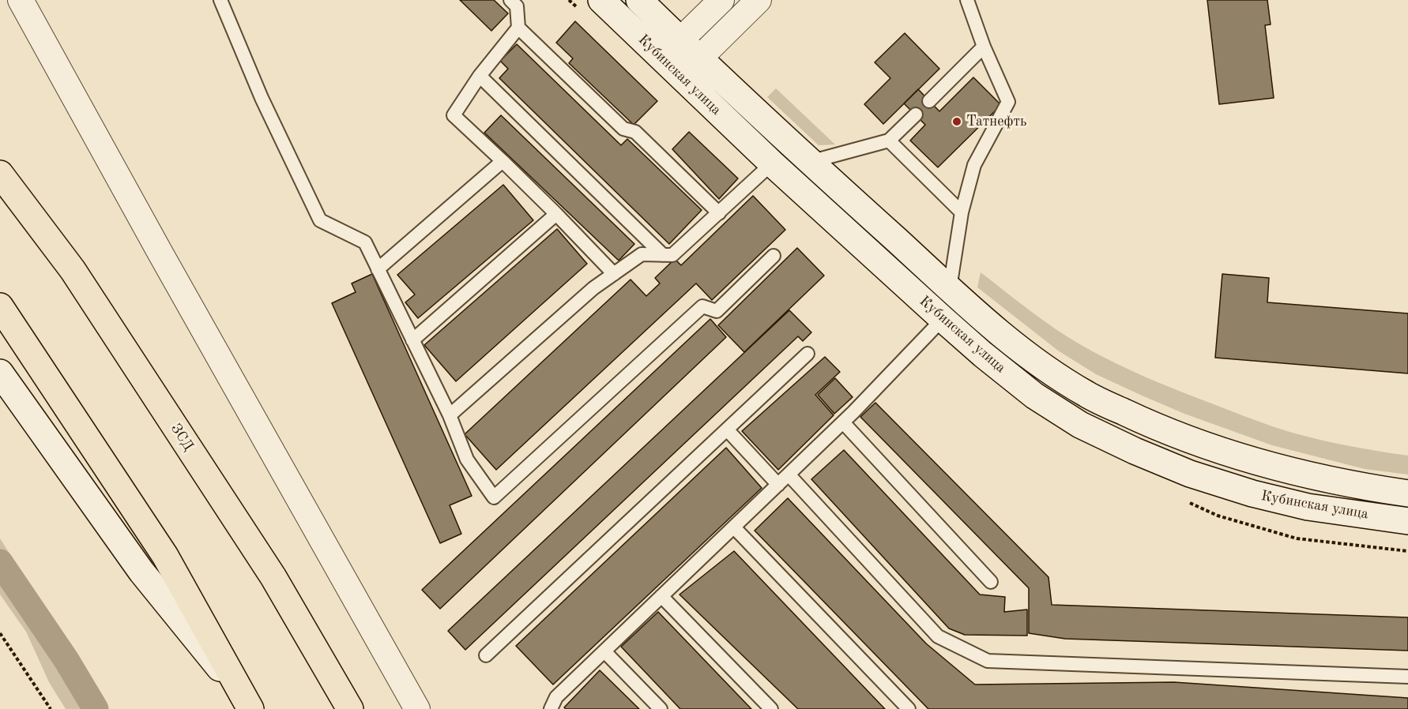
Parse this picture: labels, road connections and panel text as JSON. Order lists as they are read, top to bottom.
{
  "streets": {
    "highway": ["ЗСД"],
    "main road": ["Кубинская улица"]
  },
  "places": ["Татнефть"]
}
